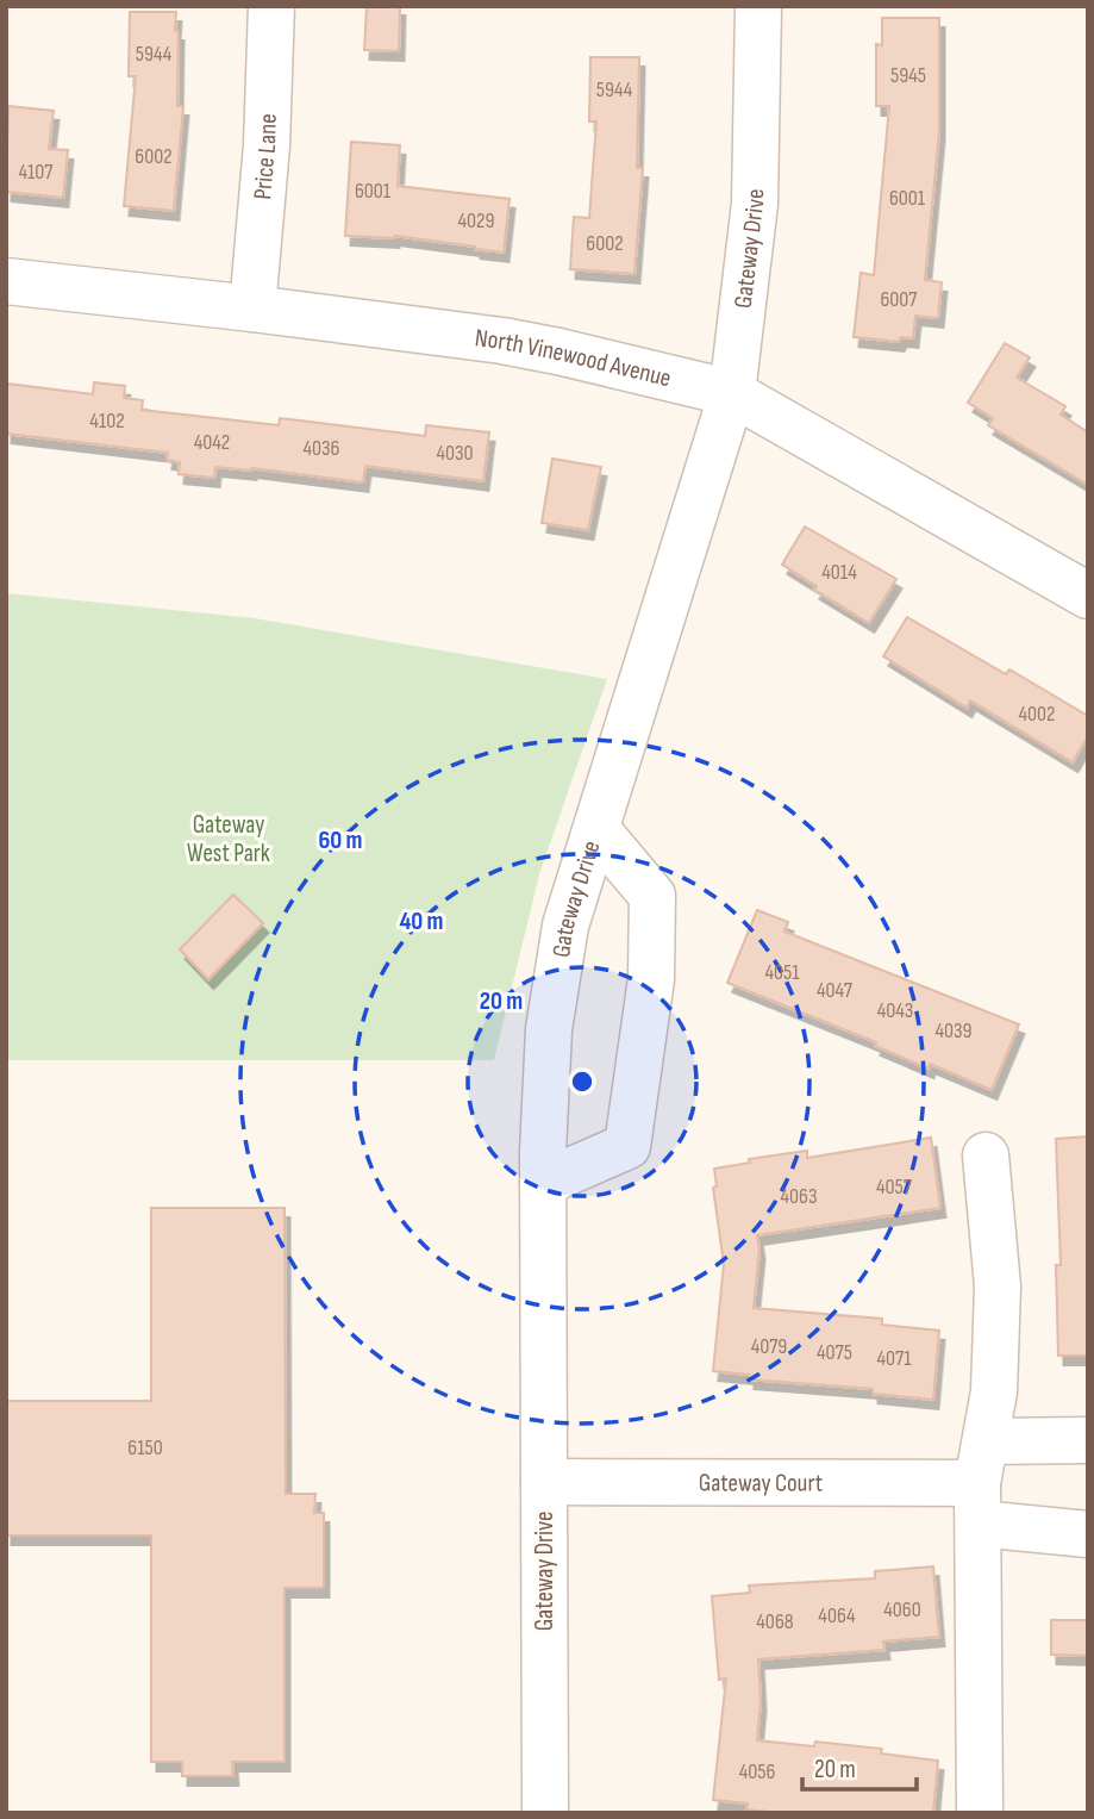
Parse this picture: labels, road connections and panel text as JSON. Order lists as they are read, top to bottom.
{
  "streets": {
    "street": [
      "Price Lane",
      "Gateway Drive",
      "North Vinewood Avenue",
      "Gateway Court"
    ]
  },
  "crossings": [
    ["Price Lane", "North Vinewood Avenue"],
    ["Gateway Drive", "North Vinewood Avenue"],
    ["Gateway Drive", "Gateway Court"]
  ],
  "parks": ["Gateway West Park"],
  "house_numbers": [
    "5944",
    "5945",
    "5944",
    "6002",
    "4107",
    "6001",
    "6001",
    "4029",
    "6002",
    "6007",
    "4102",
    "4042",
    "4036",
    "4030",
    "4014",
    "4002",
    "4051",
    "4047",
    "4043",
    "4039",
    "4057",
    "4063",
    "4079",
    "4075",
    "4071",
    "6150",
    "4060",
    "4064",
    "4068",
    "4056"
  ],
  "scale_bar": "20 m",
  "rings": ["60 m", "40 m", "20 m"]
}
